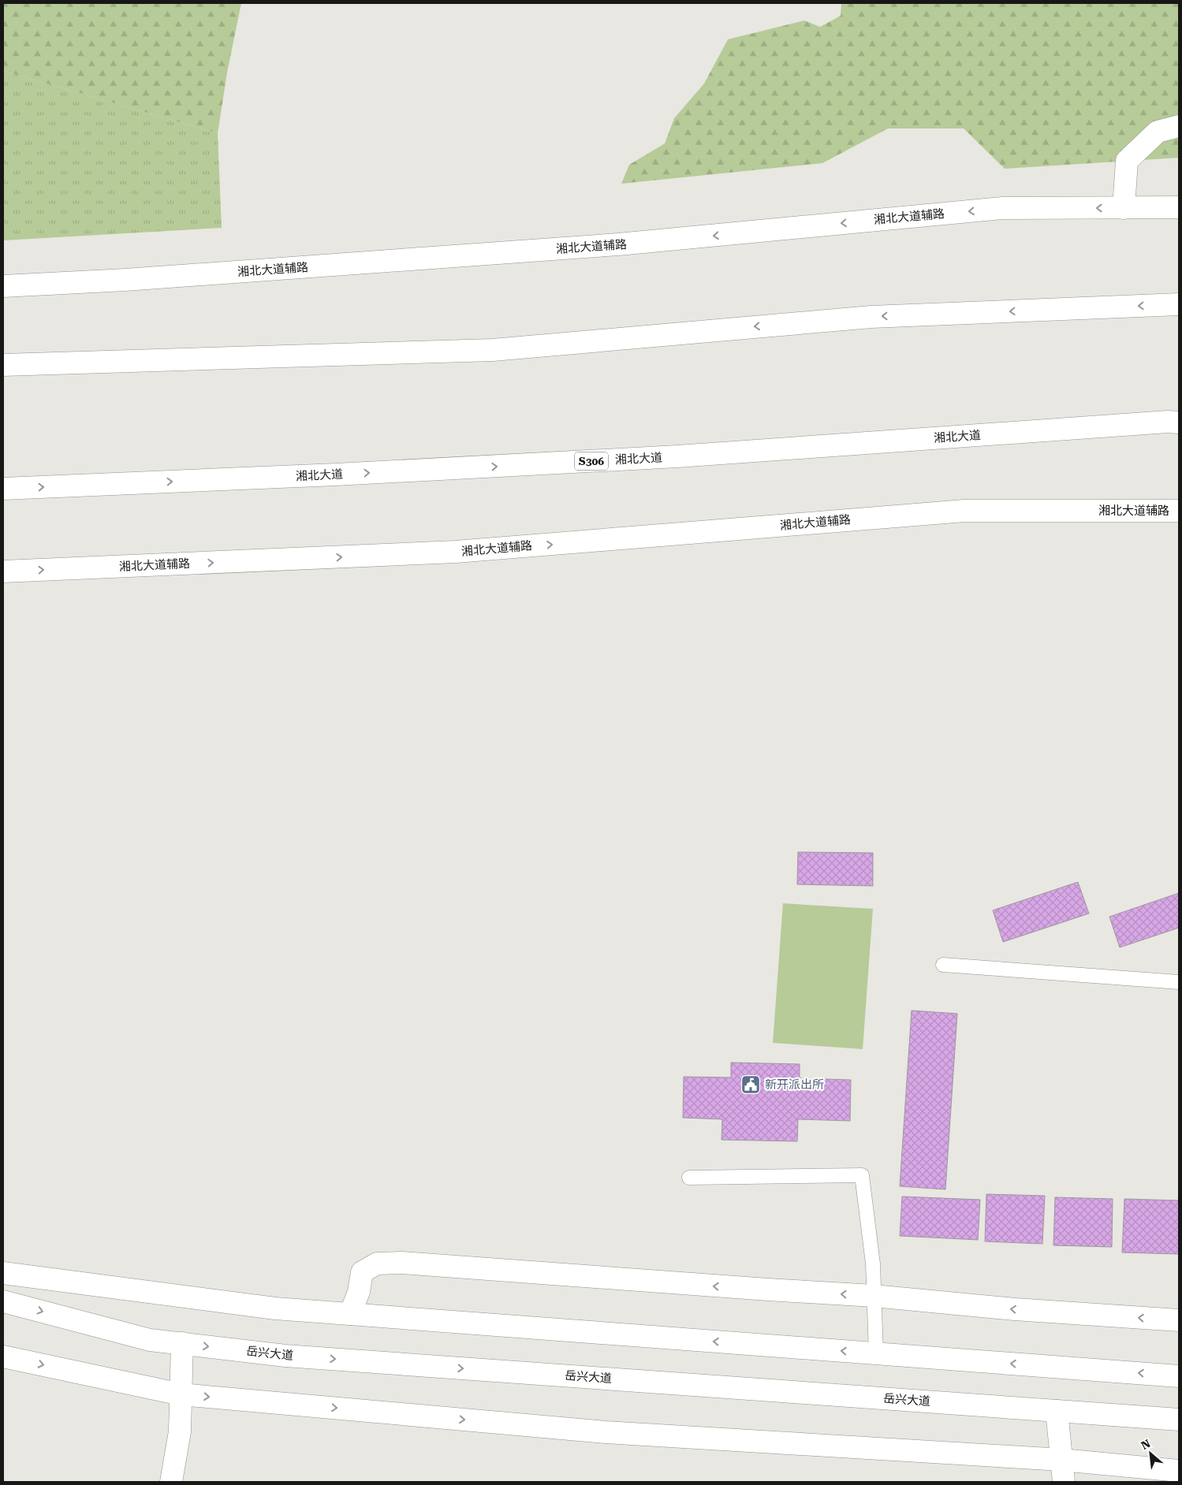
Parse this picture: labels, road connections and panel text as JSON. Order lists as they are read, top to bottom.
{
  "streets": {
    "main road": [
      "湘北大道辅路",
      "湘北大道",
      "S306",
      "岳兴大道"
    ]
  },
  "places": {
    "public building": ["新开派出所"]
  },
  "north": "top left"
}
